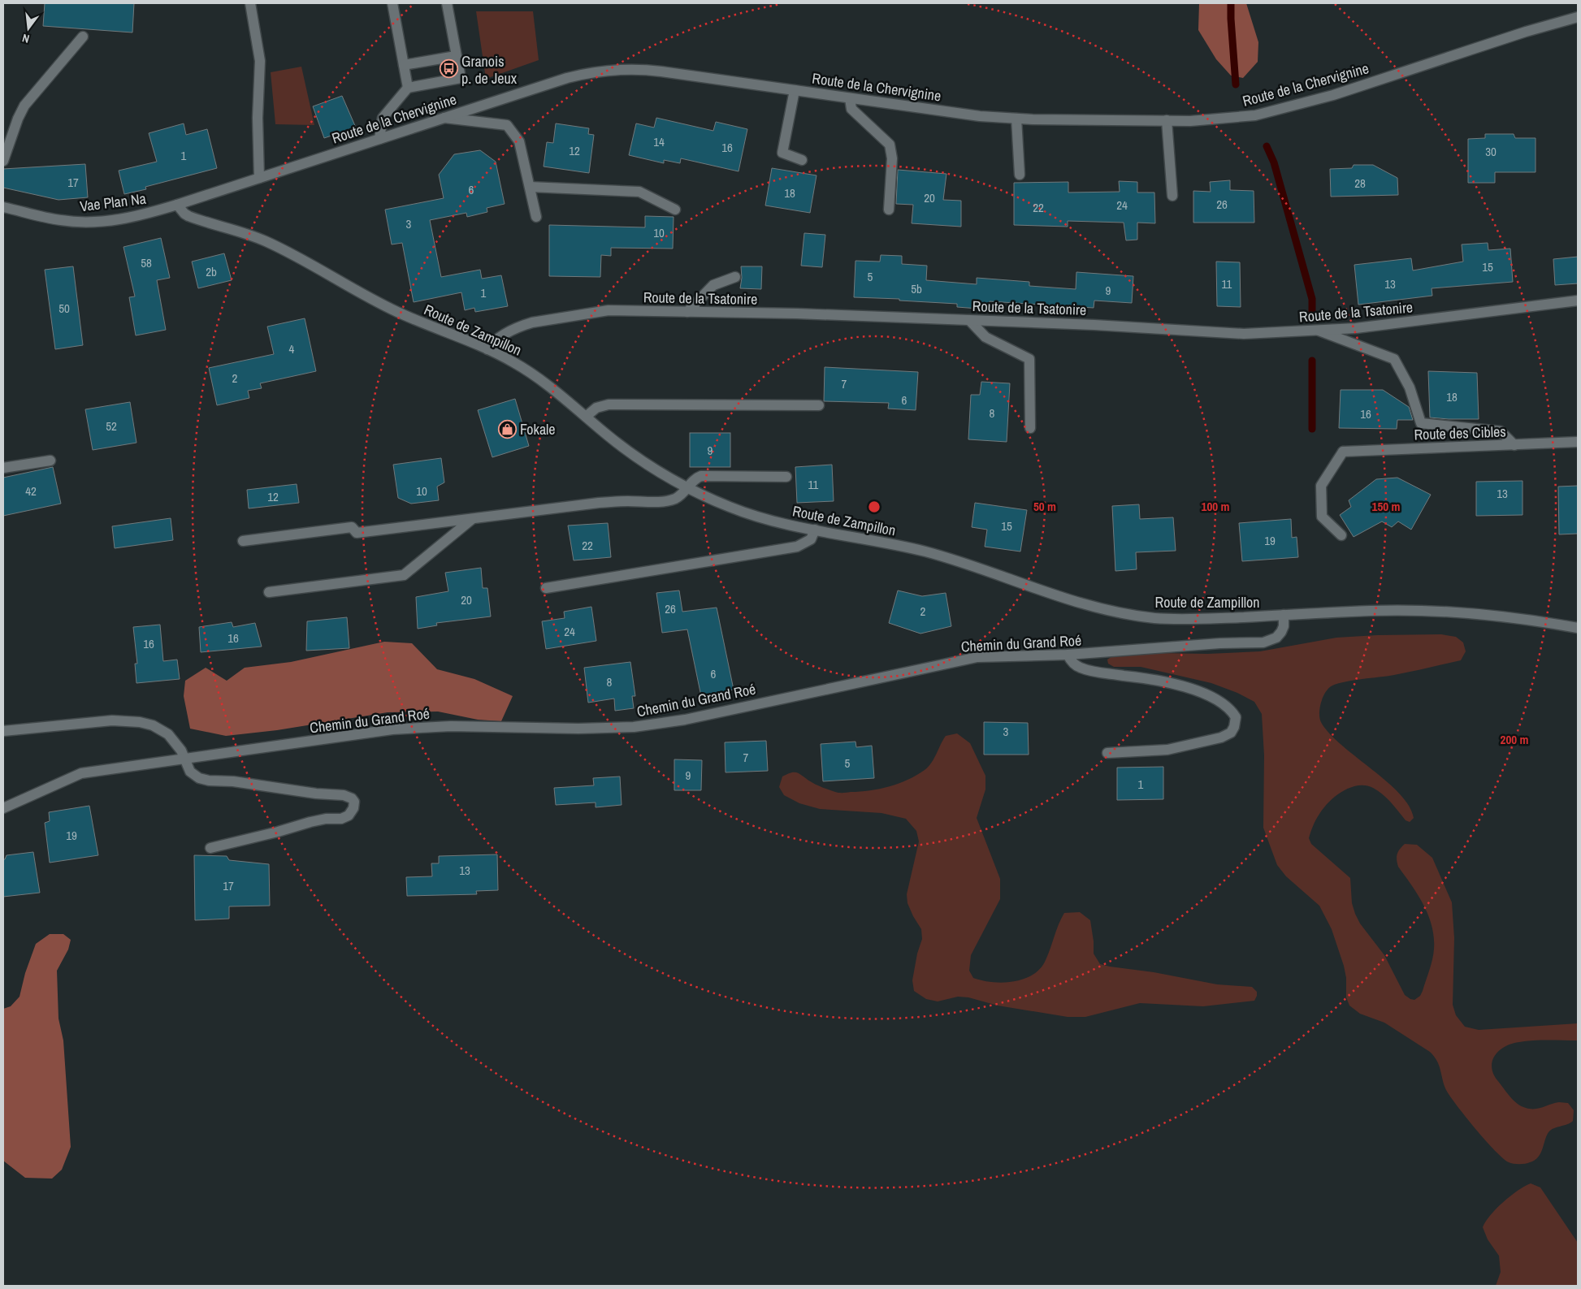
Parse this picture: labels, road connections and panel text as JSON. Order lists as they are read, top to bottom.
{
  "streets": {
    "street": [
      "Route de la Chervignine",
      "Vae Plan Na",
      "Route de la Tsatonire",
      "Route de Zampillon",
      "Route des Cibles",
      "Chemin du Grand Roé"
    ]
  },
  "crossings": [
    ["Route de la Chervignine", "Vae Plan Na"],
    ["Route de la Chervignine", "Route de Zampillon"],
    ["Vae Plan Na", "Route de Zampillon"],
    ["Route de la Tsatonire", "Route de Zampillon"],
    ["Route de Zampillon", "Chemin du Grand Roé"]
  ],
  "places": {
    "bus stop": ["Granois p. de Jeux"],
    "shop": ["Fokale"]
  },
  "house_numbers": [
    "14",
    "16",
    "12",
    "30",
    "1",
    "17",
    "28",
    "6",
    "18",
    "20",
    "26",
    "24",
    "22",
    "3",
    "10",
    "58",
    "15",
    "2b",
    "5",
    "11",
    "13",
    "5b",
    "9",
    "1",
    "50",
    "4",
    "2",
    "7",
    "18",
    "6",
    "8",
    "16",
    "52",
    "9",
    "11",
    "42",
    "10",
    "13",
    "12",
    "15",
    "19",
    "22",
    "20",
    "26",
    "2",
    "24",
    "16",
    "16",
    "6",
    "8",
    "3",
    "7",
    "5",
    "9",
    "1",
    "19",
    "13",
    "17"
  ],
  "north": "bottom",
  "rings": [
    "50 m",
    "100 m",
    "150 m",
    "200 m"
  ]
}
